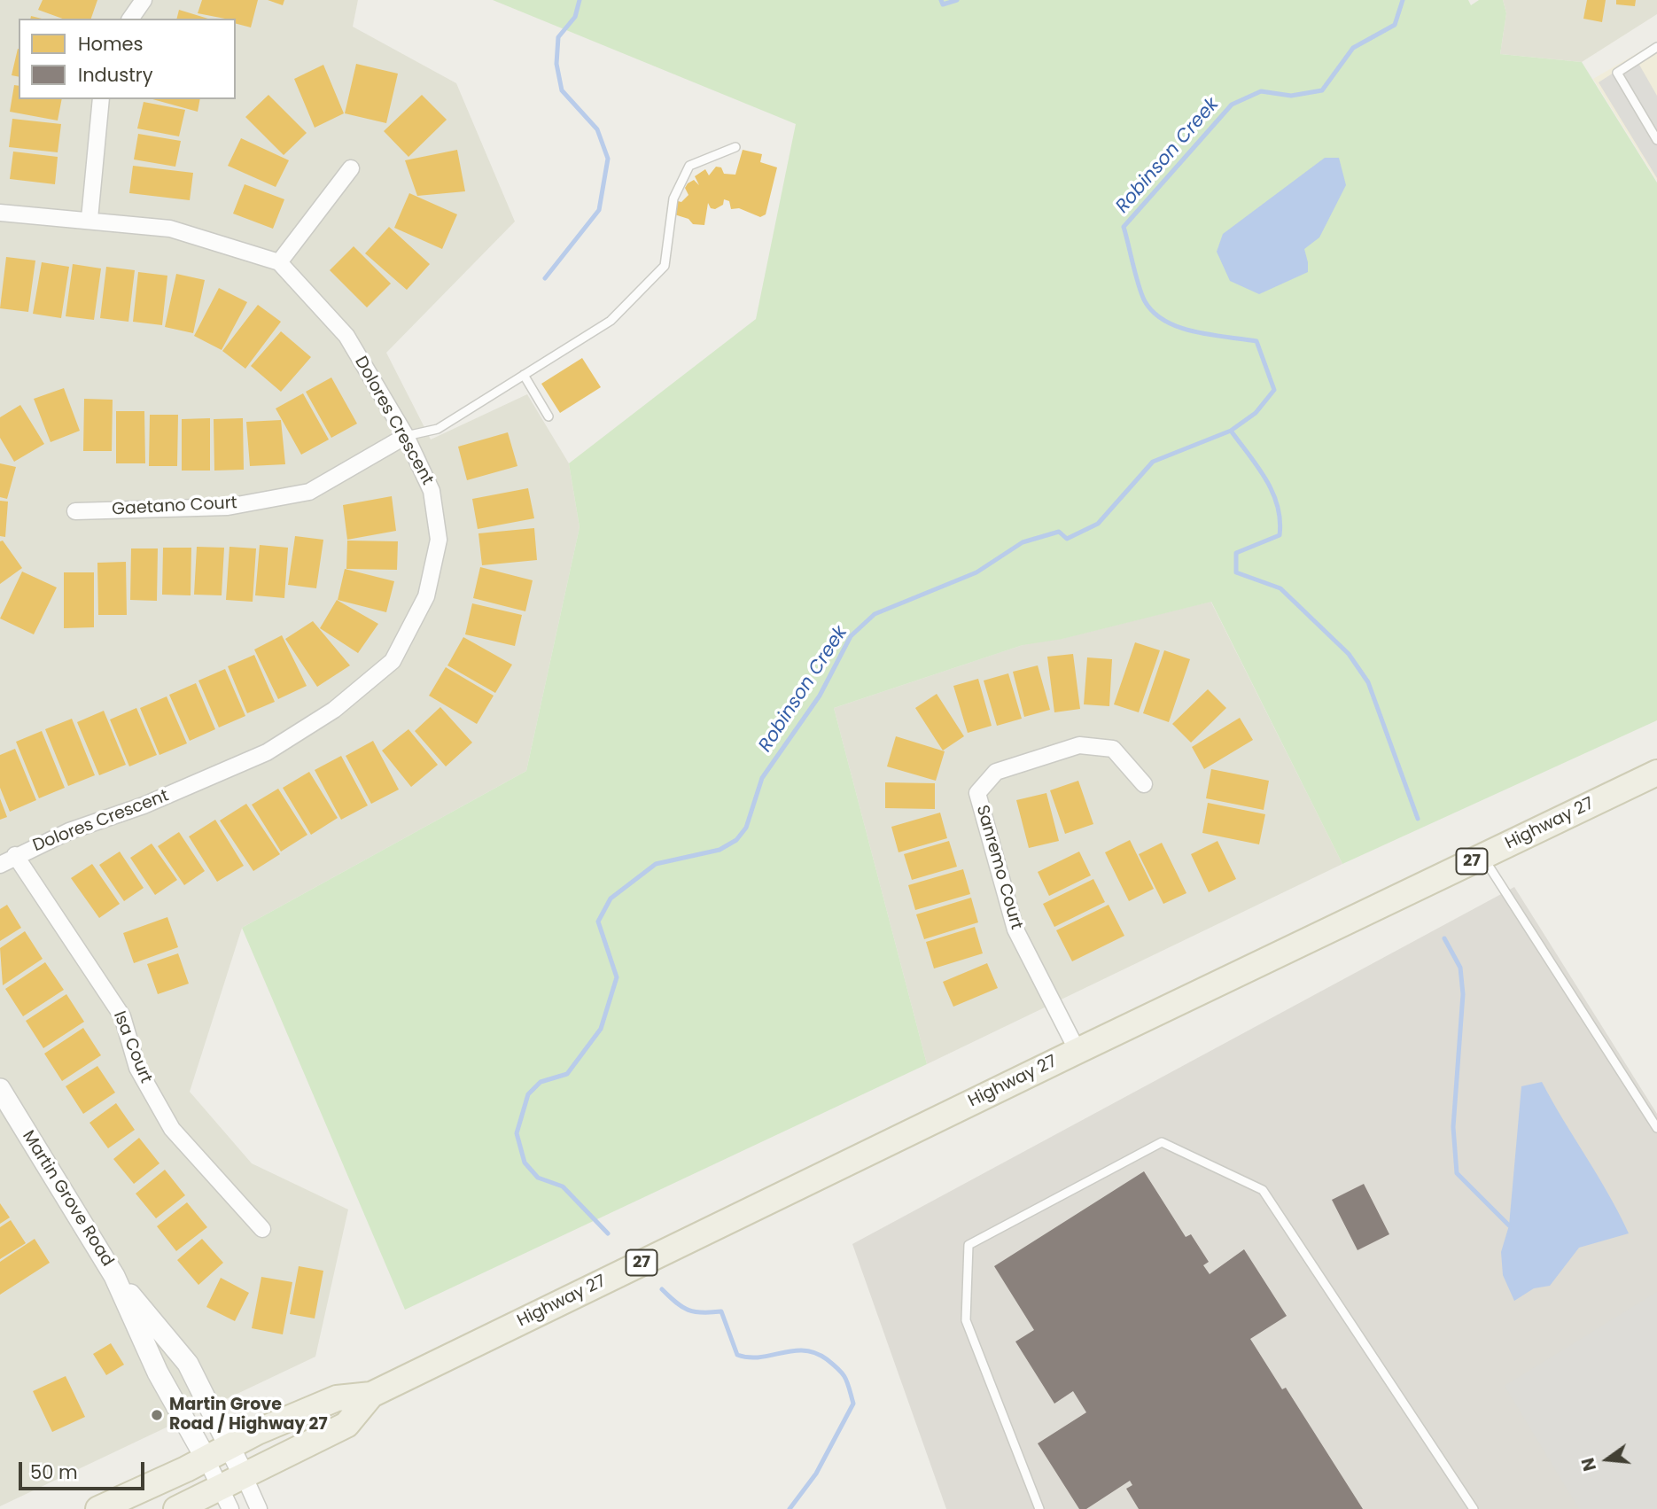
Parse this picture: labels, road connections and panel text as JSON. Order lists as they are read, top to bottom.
{
  "streets": {
    "main road": ["Highway 27", "27"],
    "street": [
      "Dolores Crescent",
      "Gaetano Court",
      "Sanremo Court",
      "Isa Court",
      "Martin Grove Road"
    ]
  },
  "crossings": [
    ["Dolores Crescent", "Gaetano Court"],
    ["Dolores Crescent", "Isa Court"],
    ["Highway 27", "Sanremo Court"],
    ["Highway 27", "Martin Grove Road"]
  ],
  "water": ["Robinson Creek"],
  "places": ["Martin Grove Road / Highway 27"],
  "legend": ["Homes", "Industry"],
  "scale_bar": "50 m",
  "north": "left"
}
